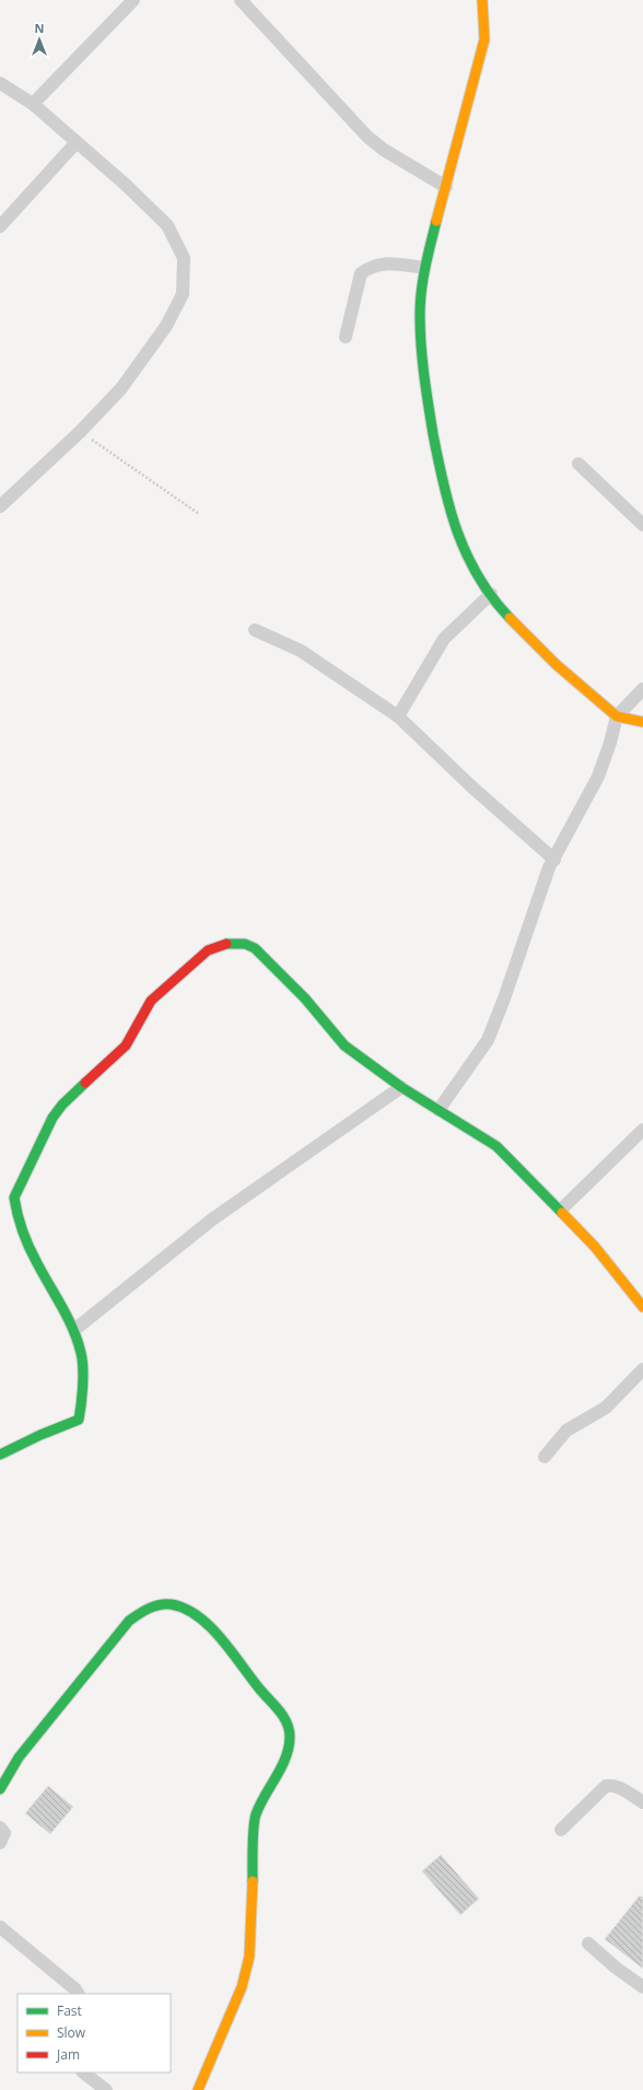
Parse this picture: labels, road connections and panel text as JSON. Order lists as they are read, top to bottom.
{
  "legend": ["Fast", "Slow", "Jam"],
  "north": "top"
}
